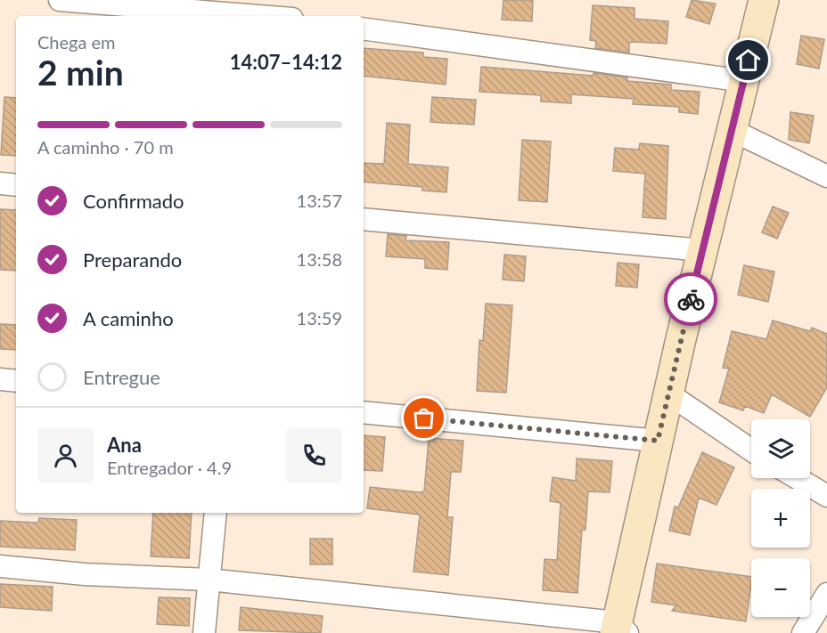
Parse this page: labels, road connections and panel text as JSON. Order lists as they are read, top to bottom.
{
  "page": {
    "heading": ["2 min", "Chega em", "14:07–14:12"],
    "panel": ["Ana", "Entregador · 4.9"],
    "bar": "A caminho · 70 m",
    "list": [
      ["Confirmado", "13:57"],
      ["Preparando", "13:58"],
      ["A caminho", "13:59"],
      "Entregue"
    ],
    "map_buttons": ["+", "−"]
  }
}
